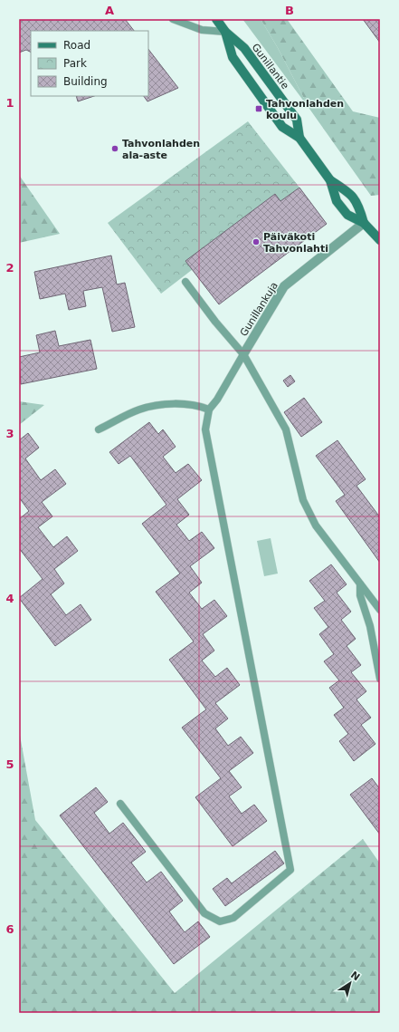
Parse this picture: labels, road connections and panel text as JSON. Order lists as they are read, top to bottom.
{
  "streets": {
    "street": ["Gunillantie", "Gunillankuja"]
  },
  "crossings": [
    ["Gunillantie", "Gunillankuja"]
  ],
  "places": {
    "transit": ["Tahvonlahden koulu"],
    "other": ["Tahvonlahden ala-aste", "Päiväkoti Tahvonlahti"]
  },
  "legend": ["Road", "Park", "Building"],
  "north": "top right",
  "grid": {
    "columns": ["A", "B"],
    "rows": [
      "1",
      "2",
      "3",
      "4",
      "5",
      "6"
    ]
  }
}
